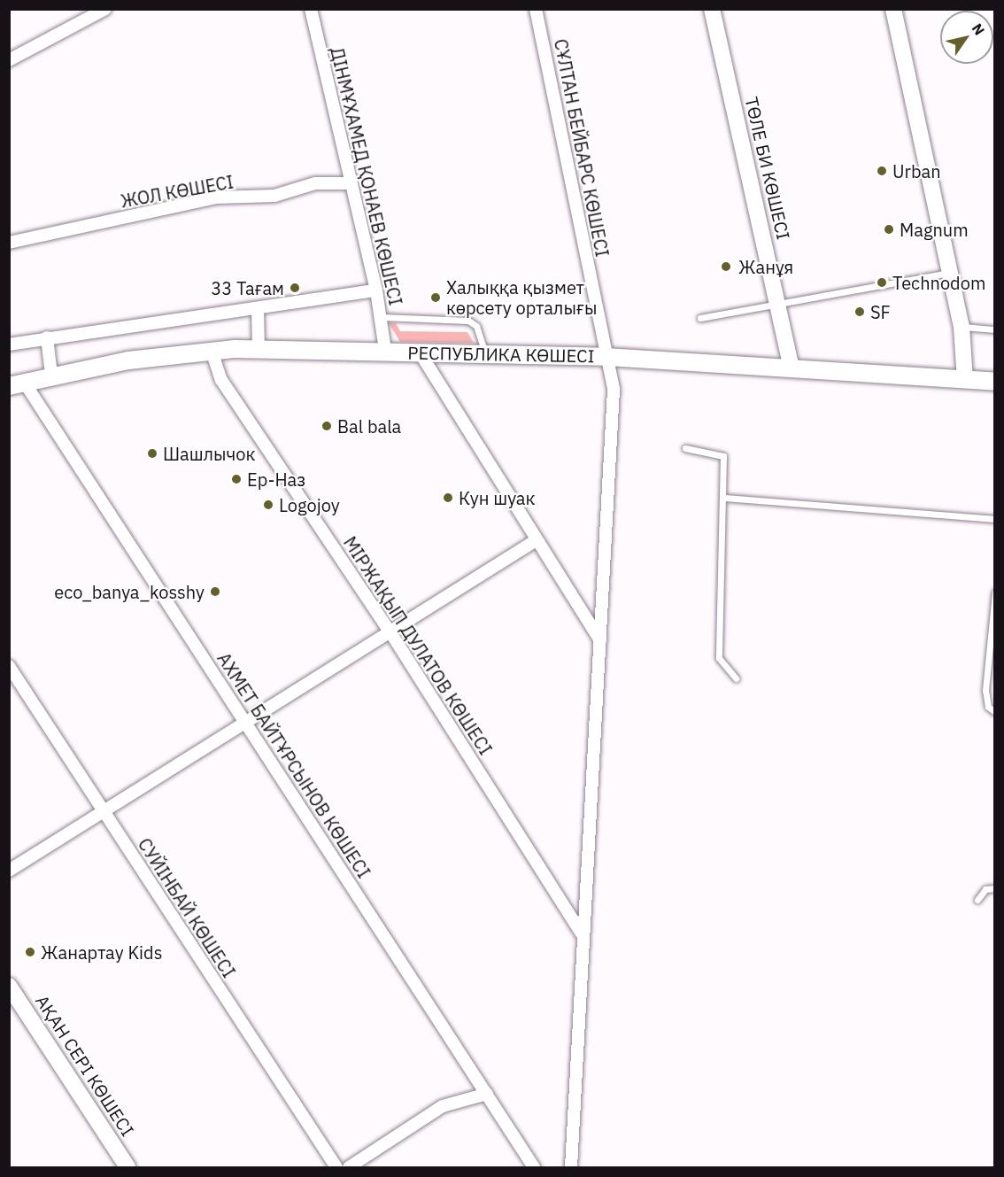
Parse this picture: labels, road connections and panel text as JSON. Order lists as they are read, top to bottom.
{
  "streets": {
    "main road": ["РЕСПУБЛИКА КӨШЕСІ"],
    "street": [
      "СҰЛТАН БЕЙБАРС КӨШЕСІ",
      "ТӨЛЕ БИ КӨШЕСІ",
      "ДІНМҰХАМЕД ҚОНАЕВ КӨШЕСІ",
      "ЖОЛ КӨШЕСІ",
      "МІРЖАҚЫП ДУЛАТОВ КӨШЕСІ",
      "АХМЕТ БАЙТҰРСЫНОВ КӨШЕСІ",
      "СУЙІНБАЙ КӨШЕСІ",
      "АҚАН СЕРІ КӨШЕСІ"
    ]
  },
  "crossings": [
    ["СҰЛТАН БЕЙБАРС КӨШЕСІ", "РЕСПУБЛИКА КӨШЕСІ"],
    ["СҰЛТАН БЕЙБАРС КӨШЕСІ", "МІРЖАҚЫП ДУЛАТОВ КӨШЕСІ"],
    ["ТӨЛЕ БИ КӨШЕСІ", "РЕСПУБЛИКА КӨШЕСІ"],
    ["ДІНМҰХАМЕД ҚОНАЕВ КӨШЕСІ", "ЖОЛ КӨШЕСІ"],
    ["ДІНМҰХАМЕД ҚОНАЕВ КӨШЕСІ", "РЕСПУБЛИКА КӨШЕСІ"],
    ["РЕСПУБЛИКА КӨШЕСІ", "МІРЖАҚЫП ДУЛАТОВ КӨШЕСІ"],
    ["РЕСПУБЛИКА КӨШЕСІ", "АХМЕТ БАЙТҰРСЫНОВ КӨШЕСІ"]
  ],
  "places": [
    "Urban",
    "Magnum",
    "Жанұя",
    "Technodom",
    "33 Тағам",
    "Халыққа қызмет көрсету орталығы",
    "SF",
    "Bal bala",
    "Шашлычок",
    "Ер-Наз",
    "Кун шуак",
    "Logojoy",
    "eco_banya_kosshy",
    "Жанартау Kids"
  ],
  "north": "top right"
}
